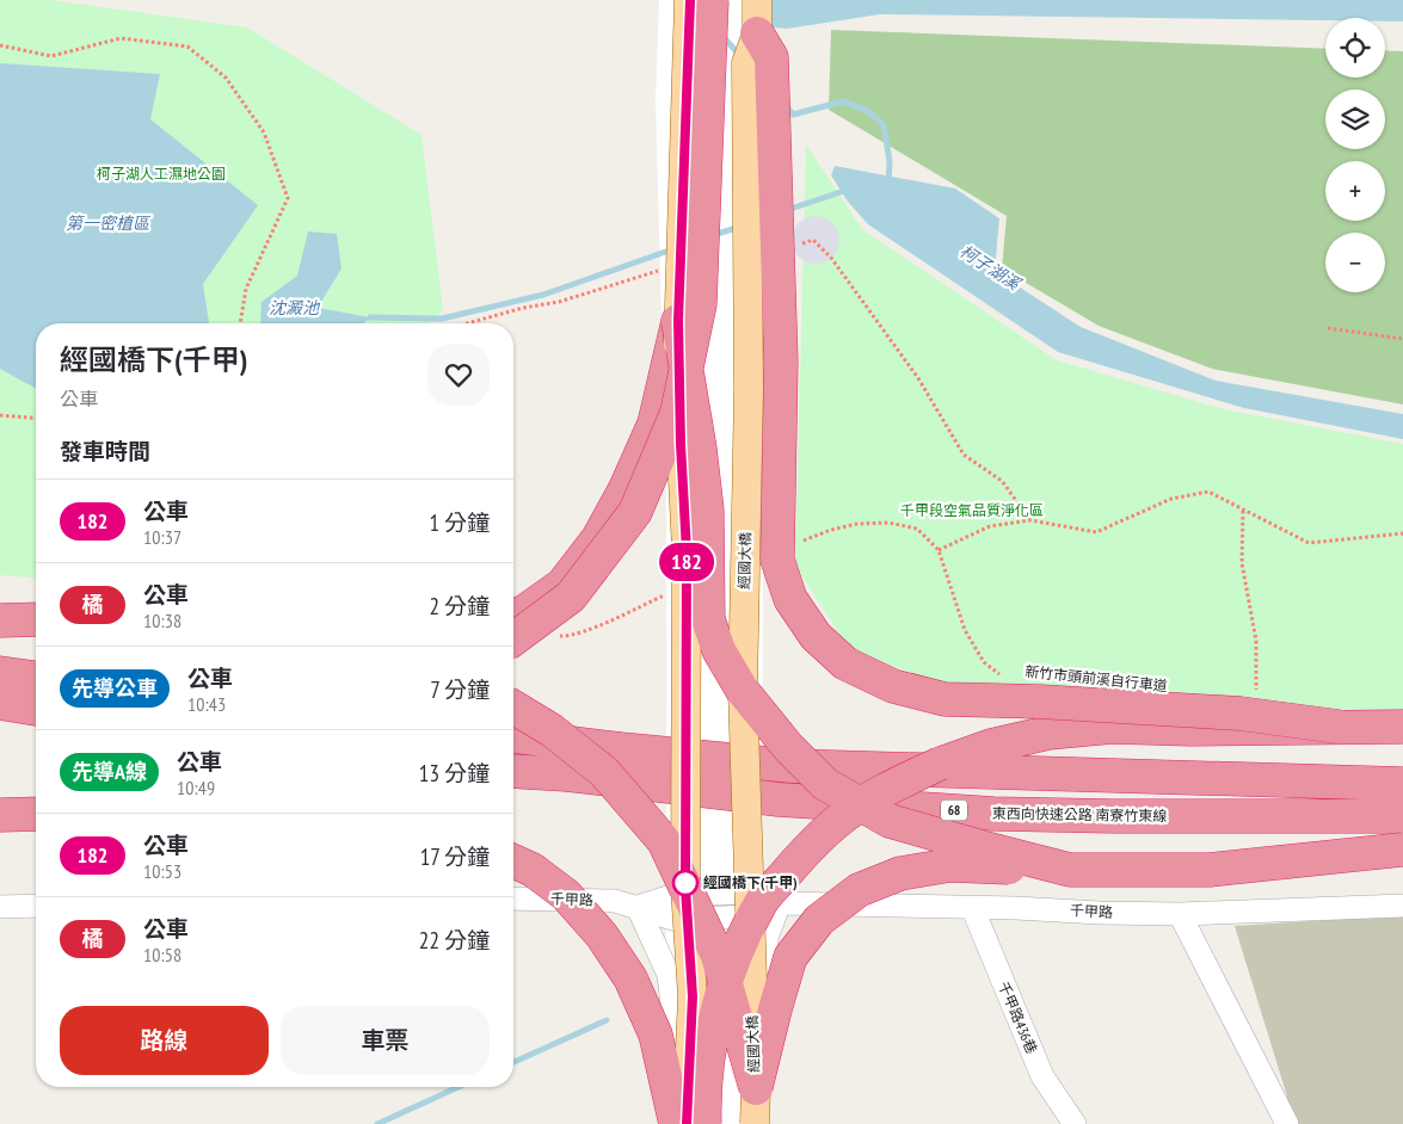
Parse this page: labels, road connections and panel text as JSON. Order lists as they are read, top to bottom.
{
  "streets": {
    "highway": ["68", "東西向快速公路 南寮竹東線"],
    "main road": ["經國大橋"],
    "street": ["千甲路", "千甲路436巷"]
  },
  "crossings": [
    ["千甲路", "千甲路436巷"]
  ],
  "water": ["第一密植區", "柯子湖溪", "沈澱池"],
  "parks": ["柯子湖人工濕地公園", "千甲段空氣品質淨化區"],
  "places": ["經國橋下(千甲)"],
  "lines": ["bus line 182"],
  "page": {
    "on_map": "182",
    "map_buttons": ["+", "−"],
    "heading": [
      ["經國橋下(千甲)", "公車"],
      "發車時間"
    ],
    "list": [
      {
        "mark": "182",
        "name": "公車",
        "note": "10:37",
        "value": "1 分鐘"
      },
      {
        "mark": "橘",
        "name": "公車",
        "note": "10:38",
        "value": "2 分鐘"
      },
      {
        "mark": "先導公車",
        "name": "公車",
        "note": "10:43",
        "value": "7 分鐘"
      },
      {
        "mark": "先導A線",
        "name": "公車",
        "note": "10:49",
        "value": "13 分鐘"
      },
      {
        "mark": "182",
        "name": "公車",
        "note": "10:53",
        "value": "17 分鐘"
      },
      {
        "mark": "橘",
        "name": "公車",
        "note": "10:58",
        "value": "22 分鐘"
      }
    ],
    "buttons": ["路線", "車票"]
  }
}
